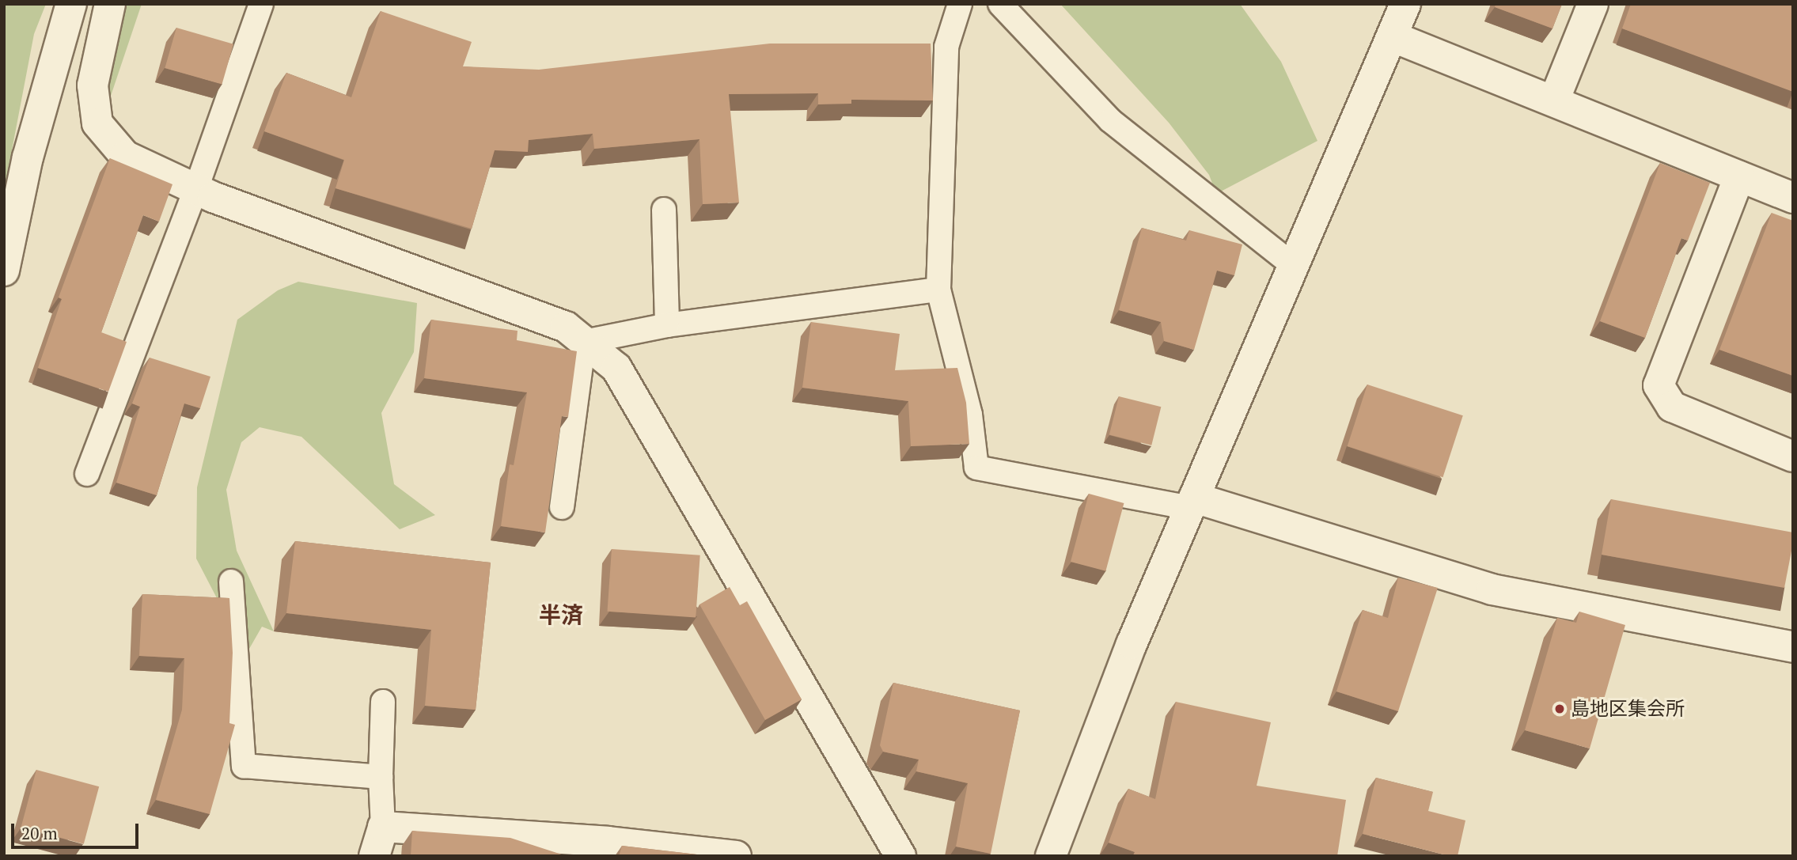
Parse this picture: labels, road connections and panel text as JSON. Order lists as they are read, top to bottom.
{
  "districts": ["半済"],
  "places": ["島地区集会所"],
  "scale_bar": "20 m"
}
